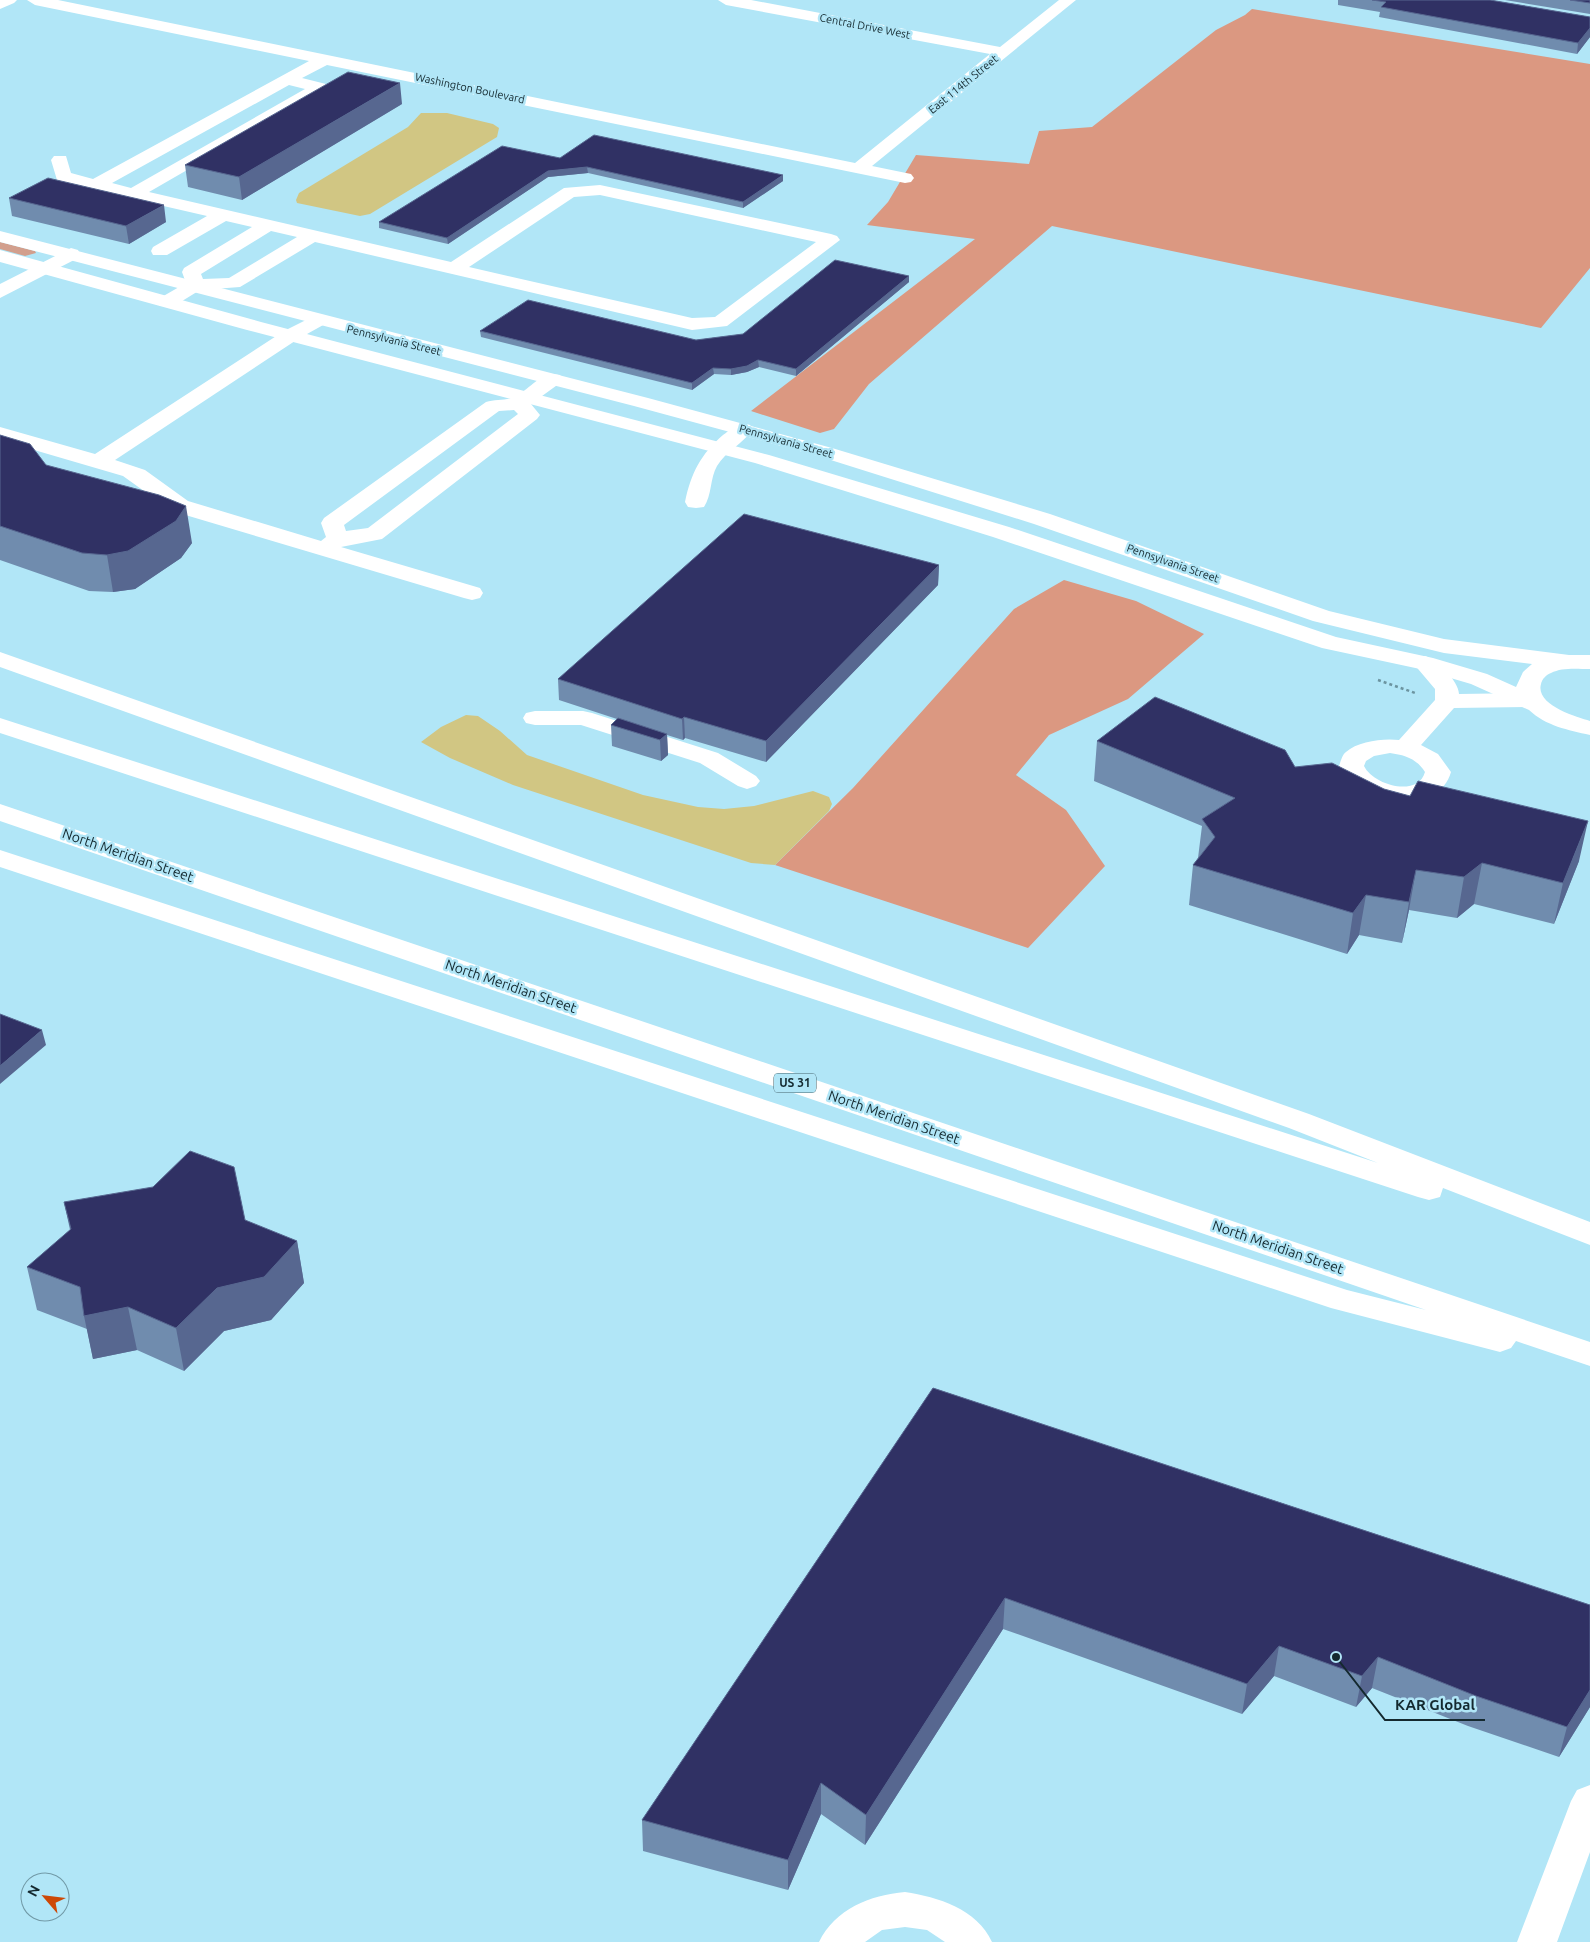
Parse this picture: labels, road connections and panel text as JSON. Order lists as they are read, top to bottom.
{
  "streets": {
    "main road": [
      "Central Drive West",
      "East 114th Street",
      "Washington Boulevard",
      "Pennsylvania Street",
      "North Meridian Street",
      "US 31"
    ]
  },
  "crossings": [
    ["Central Drive West", "East 114th Street"],
    ["East 114th Street", "Washington Boulevard"]
  ],
  "places": ["KAR Global"],
  "north": "top left"
}
